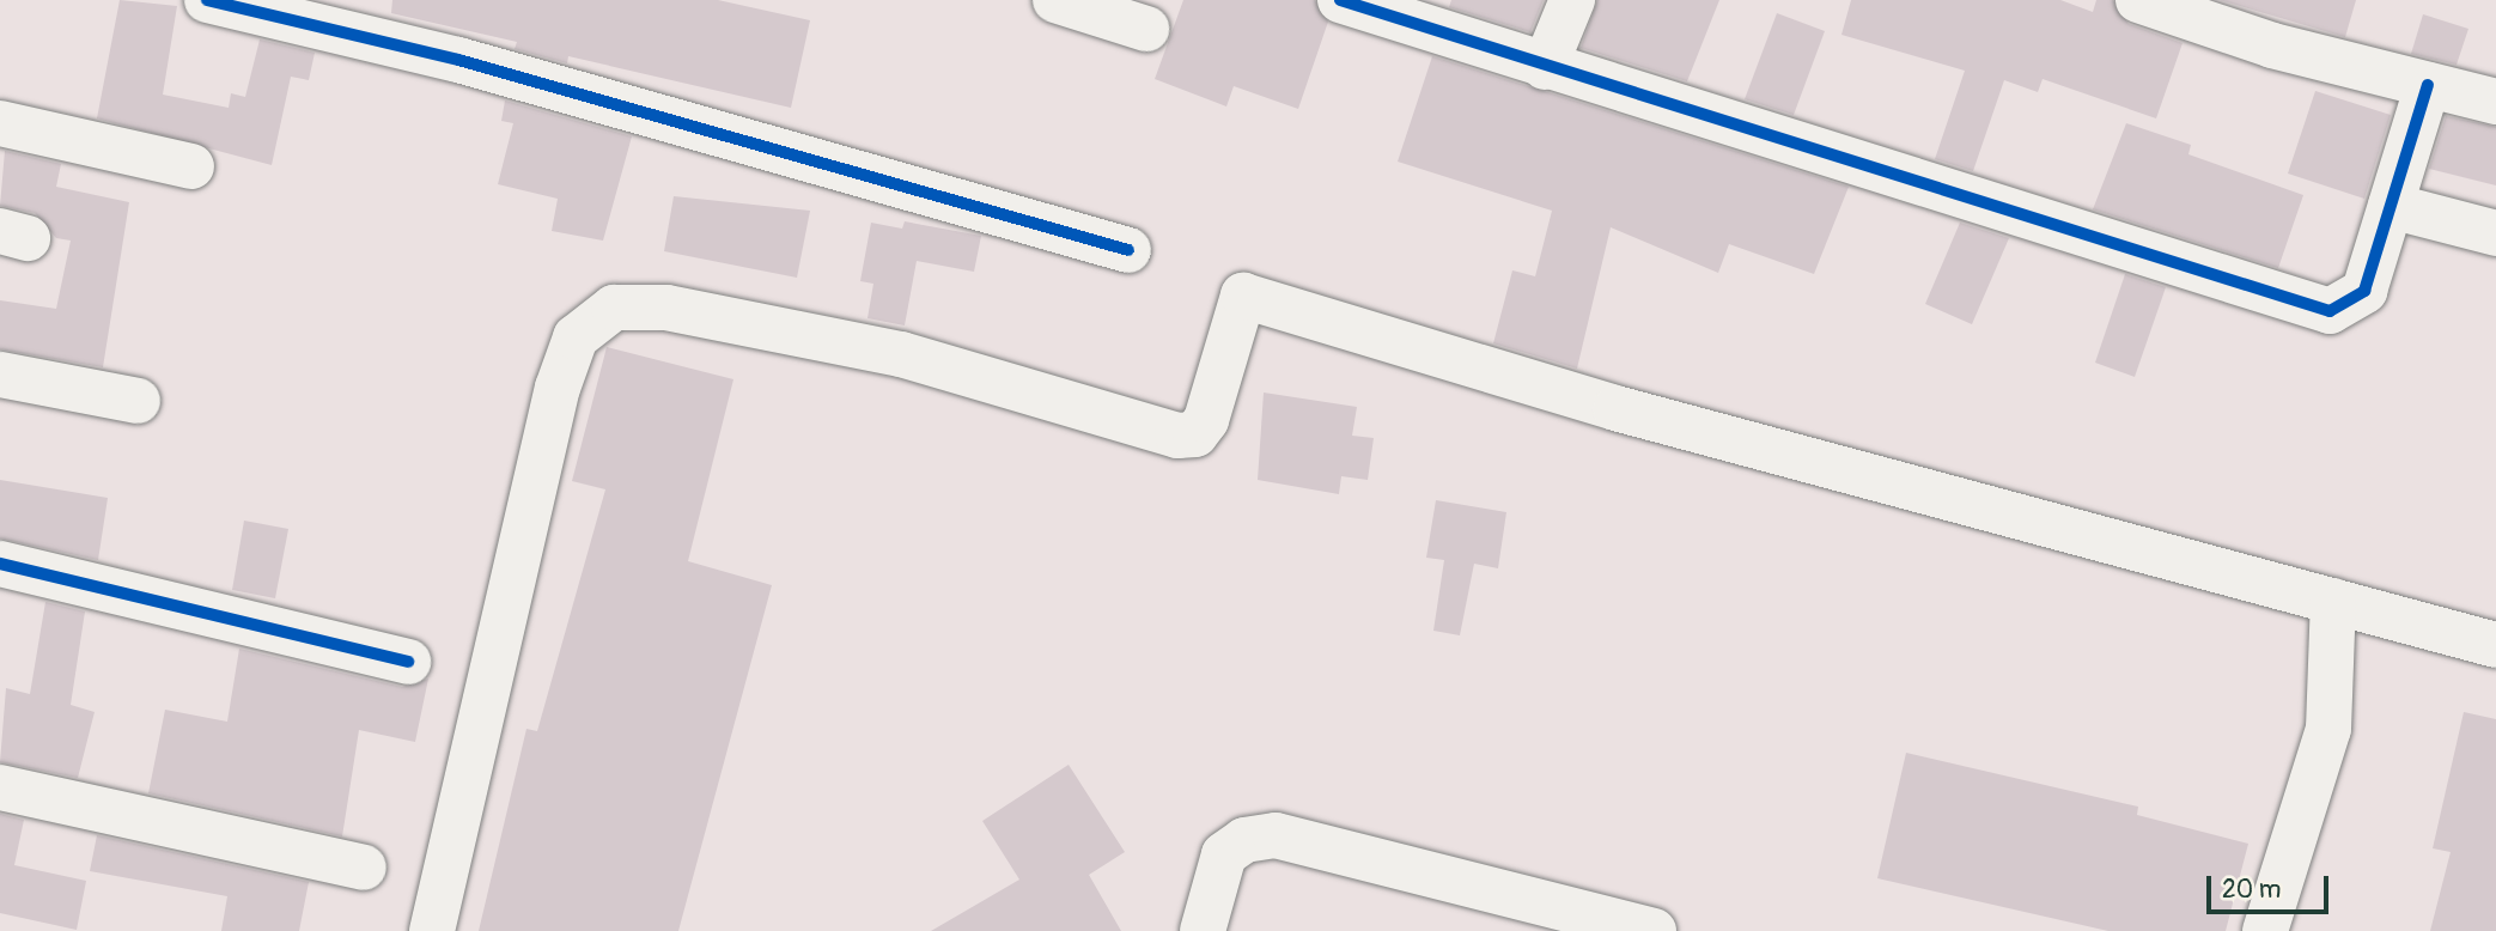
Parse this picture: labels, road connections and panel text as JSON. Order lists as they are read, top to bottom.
{
  "scale_bar": "20 m"
}
